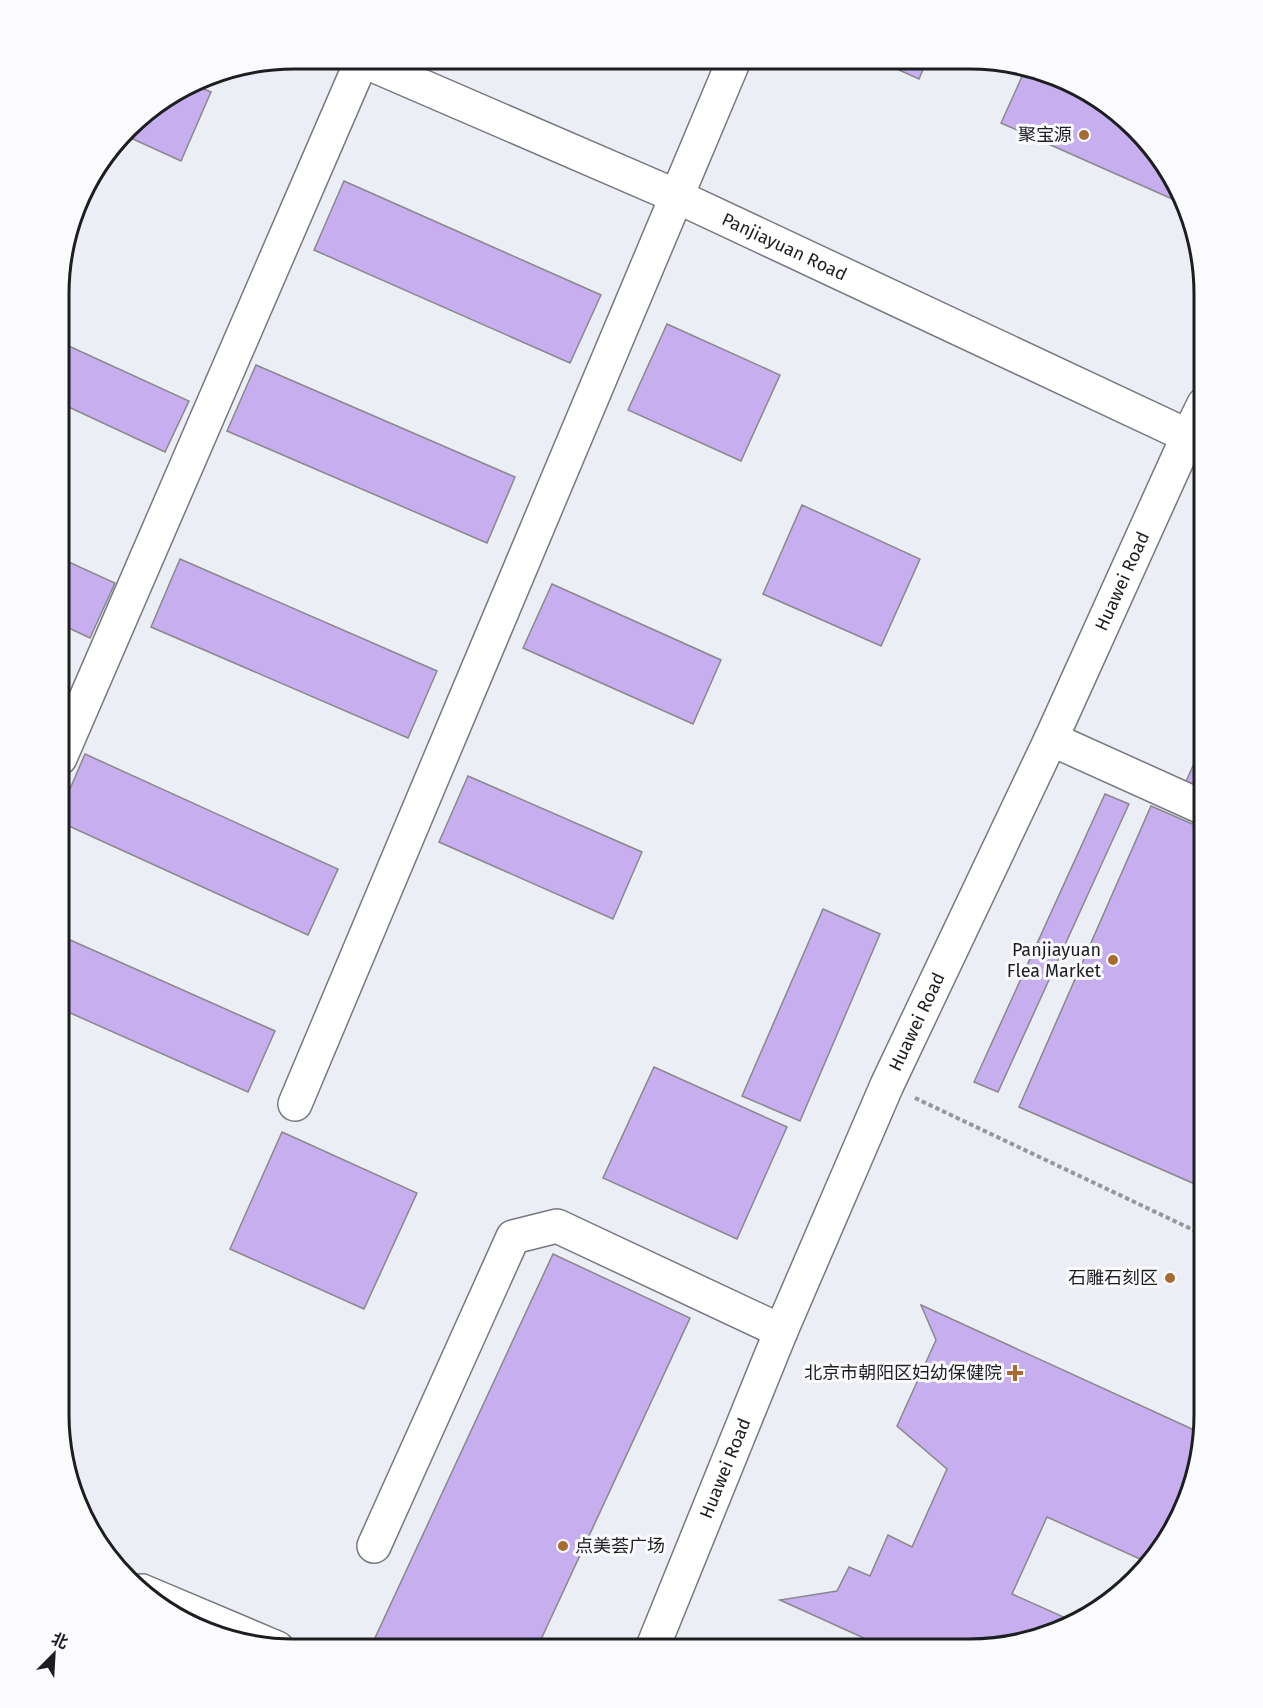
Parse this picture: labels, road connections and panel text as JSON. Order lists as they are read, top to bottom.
{
  "streets": {
    "street": ["Panjiayuan Road", "Huawei Road"]
  },
  "places": {
    "other": [
      "聚宝源",
      "Panjiayuan Flea Market",
      "石雕石刻区",
      "点美荟广场"
    ],
    "health": ["北京市朝阳区妇幼保健院"]
  },
  "north": "top right"
}
